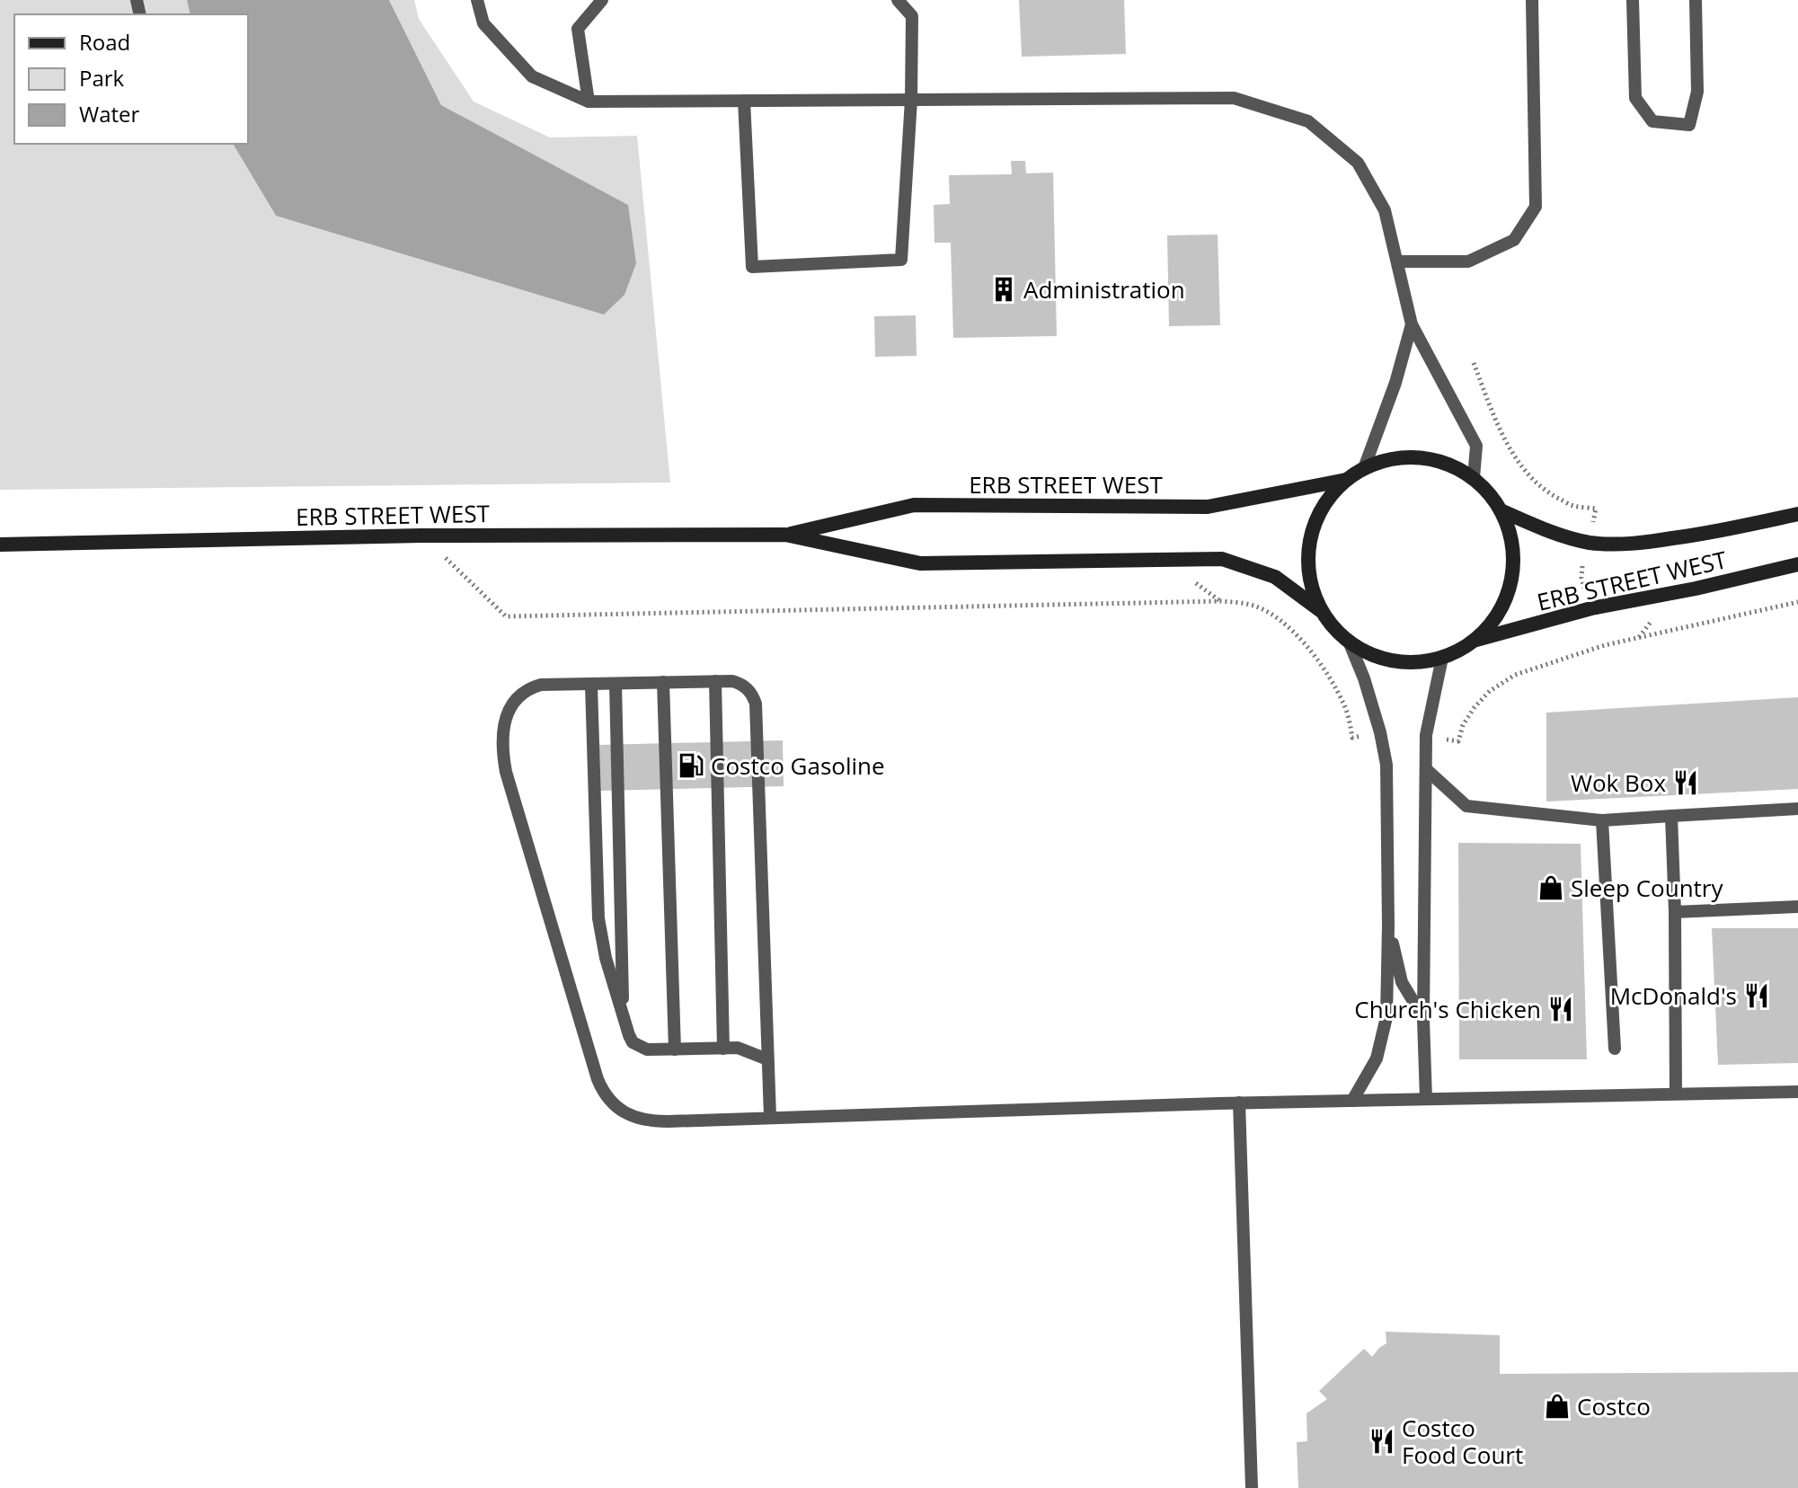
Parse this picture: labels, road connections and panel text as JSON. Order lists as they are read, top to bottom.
{
  "streets": {
    "main road": ["ERB STREET WEST"]
  },
  "places": {
    "building": ["Administration"],
    "fuel station": ["Costco Gasoline"],
    "restaurant": [
      "Wok Box",
      "McDonald's",
      "Church's Chicken",
      "Costco Food Court"
    ],
    "shop": ["Sleep Country", "Costco"]
  },
  "legend": ["Road", "Park", "Water"]
}
